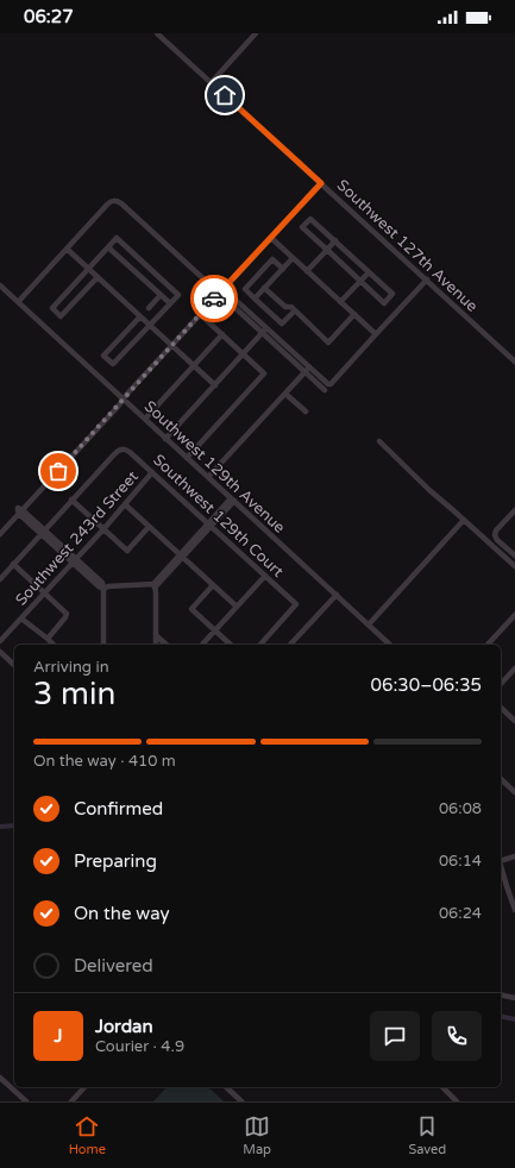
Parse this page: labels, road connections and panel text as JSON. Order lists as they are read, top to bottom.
{
  "streets": {
    "street": [
      "Southwest 127th Avenue",
      "Southwest 129th Avenue",
      "Southwest 129th Court",
      "Southwest 243rd Street"
    ]
  },
  "crossings": [
    ["Southwest 129th Court", "Southwest 243rd Street"]
  ],
  "page": {
    "status": "06:27",
    "heading": ["3 min", "Arriving in", "06:30–06:35"],
    "panel": ["Jordan", "Courier · 4.9"],
    "bar": "On the way · 410 m",
    "list": [
      ["Confirmed", "06:08"],
      ["Preparing", "06:14"],
      ["On the way", "06:24"],
      "Delivered"
    ],
    "round": "J",
    "tabs": ["Home", "Map", "Saved"]
  }
}
